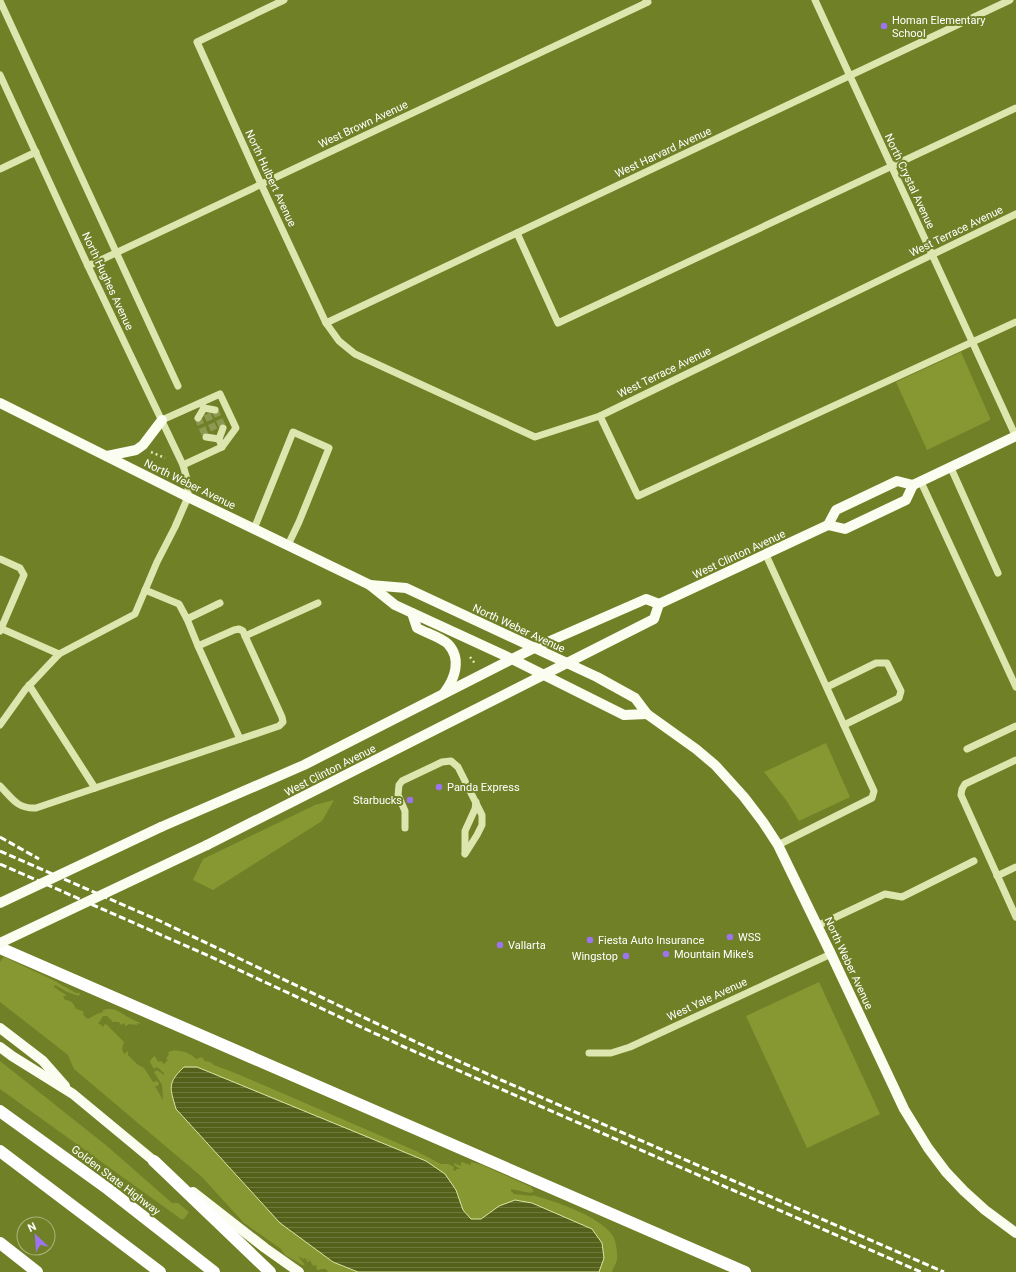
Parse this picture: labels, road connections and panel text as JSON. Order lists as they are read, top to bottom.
{
  "streets": {
    "highway": ["Golden State Highway"],
    "main road": ["North Weber Avenue", "West Clinton Avenue"],
    "street": [
      "West Brown Avenue",
      "West Harvard Avenue",
      "North Hulbert Avenue",
      "North Crystal Avenue",
      "West Terrace Avenue",
      "North Hughes Avenue",
      "West Yale Avenue"
    ]
  },
  "crossings": [
    ["West Brown Avenue", "North Hulbert Avenue"],
    ["West Brown Avenue", "North Hughes Avenue"],
    ["West Harvard Avenue", "North Hulbert Avenue"],
    ["West Harvard Avenue", "North Crystal Avenue"],
    ["West Harvard Avenue", "West Terrace Avenue"],
    ["North Hulbert Avenue", "West Terrace Avenue"],
    ["North Crystal Avenue", "West Terrace Avenue"],
    ["North Hughes Avenue", "North Weber Avenue"],
    ["North Weber Avenue", "West Clinton Avenue"],
    ["North Weber Avenue", "West Yale Avenue"]
  ],
  "places": [
    "Homan Elementary School",
    "Panda Express",
    "Starbucks",
    "WSS",
    "Fiesta Auto Insurance",
    "Vallarta",
    "Mountain Mike's",
    "Wingstop"
  ],
  "north": "top left"
}
